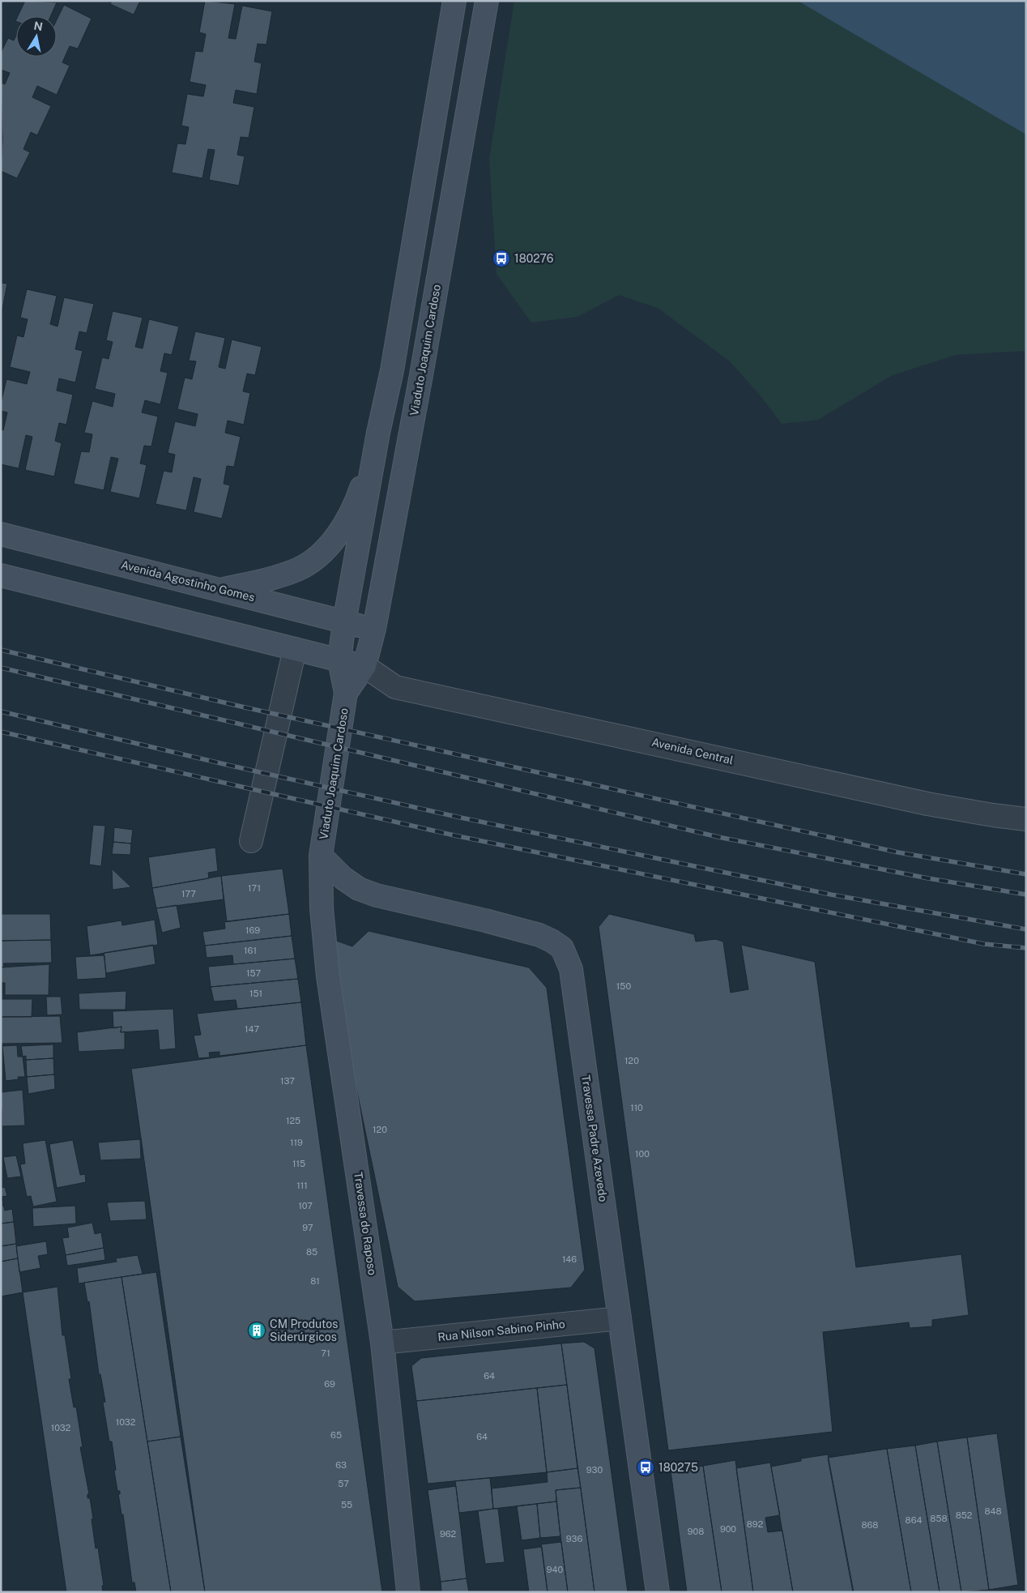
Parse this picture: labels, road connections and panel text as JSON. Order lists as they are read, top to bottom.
{
  "streets": {
    "street": [
      "Viaduto Joaquim Cardoso",
      "Avenida Agostinho Gomes",
      "Avenida Central",
      "Travessa Padre Azevedo",
      "Travessa do Raposo",
      "Rua Nilson Sabino Pinho"
    ]
  },
  "crossings": [
    ["Viaduto Joaquim Cardoso", "Avenida Agostinho Gomes"],
    ["Viaduto Joaquim Cardoso", "Avenida Central"],
    ["Viaduto Joaquim Cardoso", "Travessa Padre Azevedo"],
    ["Viaduto Joaquim Cardoso", "Travessa do Raposo"],
    ["Travessa Padre Azevedo", "Travessa do Raposo"],
    ["Travessa Padre Azevedo", "Rua Nilson Sabino Pinho"],
    ["Travessa do Raposo", "Rua Nilson Sabino Pinho"]
  ],
  "places": {
    "bus stop": ["180276", "180275"],
    "building": ["CM Produtos Siderúrgicos"]
  },
  "house_numbers": [
    "171",
    "177",
    "169",
    "161",
    "157",
    "150",
    "151",
    "147",
    "120",
    "137",
    "110",
    "125",
    "120",
    "119",
    "100",
    "115",
    "111",
    "107",
    "97",
    "85",
    "146",
    "81",
    "71",
    "64",
    "69",
    "1032",
    "1032",
    "65",
    "64",
    "63",
    "930",
    "57",
    "55",
    "848",
    "852",
    "858",
    "864",
    "892",
    "868",
    "900",
    "908",
    "962",
    "936",
    "940"
  ],
  "north": "top"
}
